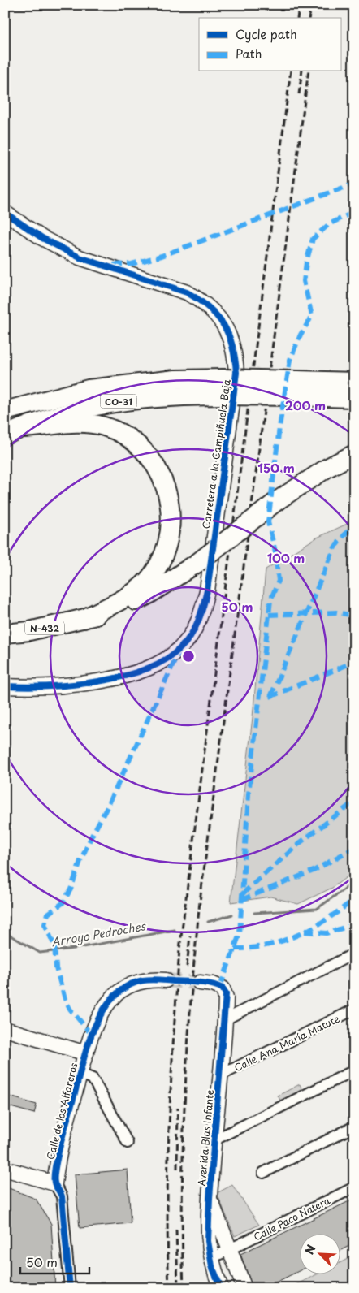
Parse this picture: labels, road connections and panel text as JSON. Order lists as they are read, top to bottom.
{
  "streets": {
    "highway": ["CO-31", "N-432"],
    "street": [
      "Carretera a la Campiñuela Baja",
      "Calle Ana María Matute",
      "Calle de los Alfareros",
      "Avenida Blas Infante",
      "Calle Paco Natera"
    ]
  },
  "crossings": [
    ["Calle Ana María Matute", "Avenida Blas Infante"],
    ["Avenida Blas Infante", "Calle Paco Natera"]
  ],
  "water": ["Arroyo Pedroches"],
  "legend": ["Cycle path", "Path"],
  "scale_bar": "50 m",
  "north": "top left",
  "rings": [
    "200 m",
    "150 m",
    "100 m",
    "50 m"
  ]
}
